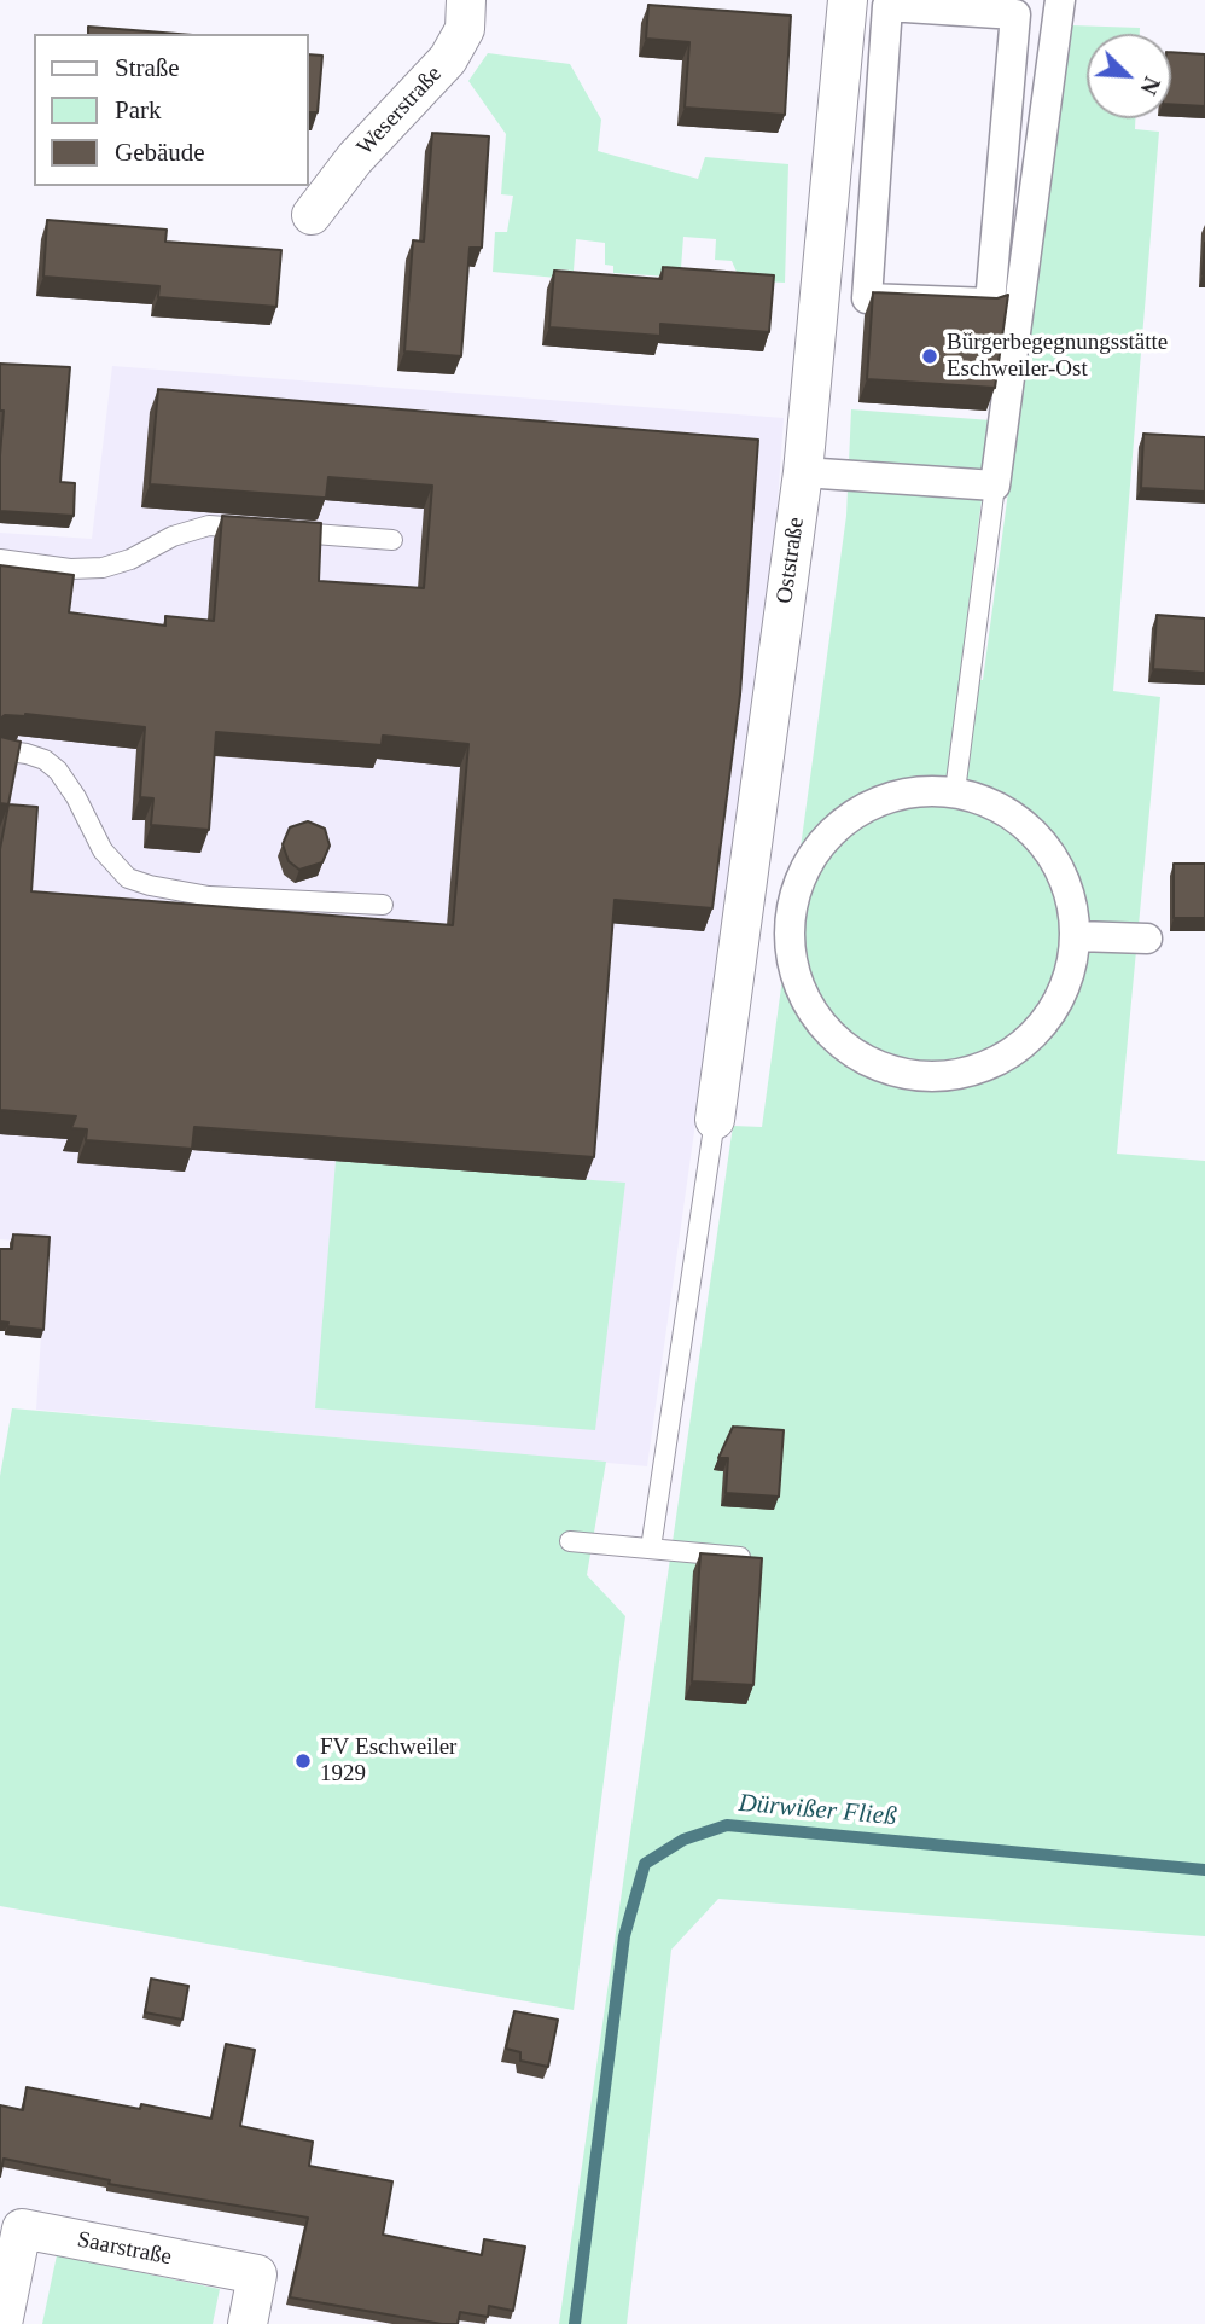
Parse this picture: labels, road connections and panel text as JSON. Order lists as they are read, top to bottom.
{
  "streets": {
    "street": ["Weserstraße", "Oststraße", "Saarstraße"]
  },
  "water": ["Dürwißer Fließ"],
  "places": ["Bürgerbegegnungsstätte Eschweiler-Ost", "FV Eschweiler 1929"],
  "legend": ["Straße", "Park", "Gebäude"],
  "north": "bottom right"
}
